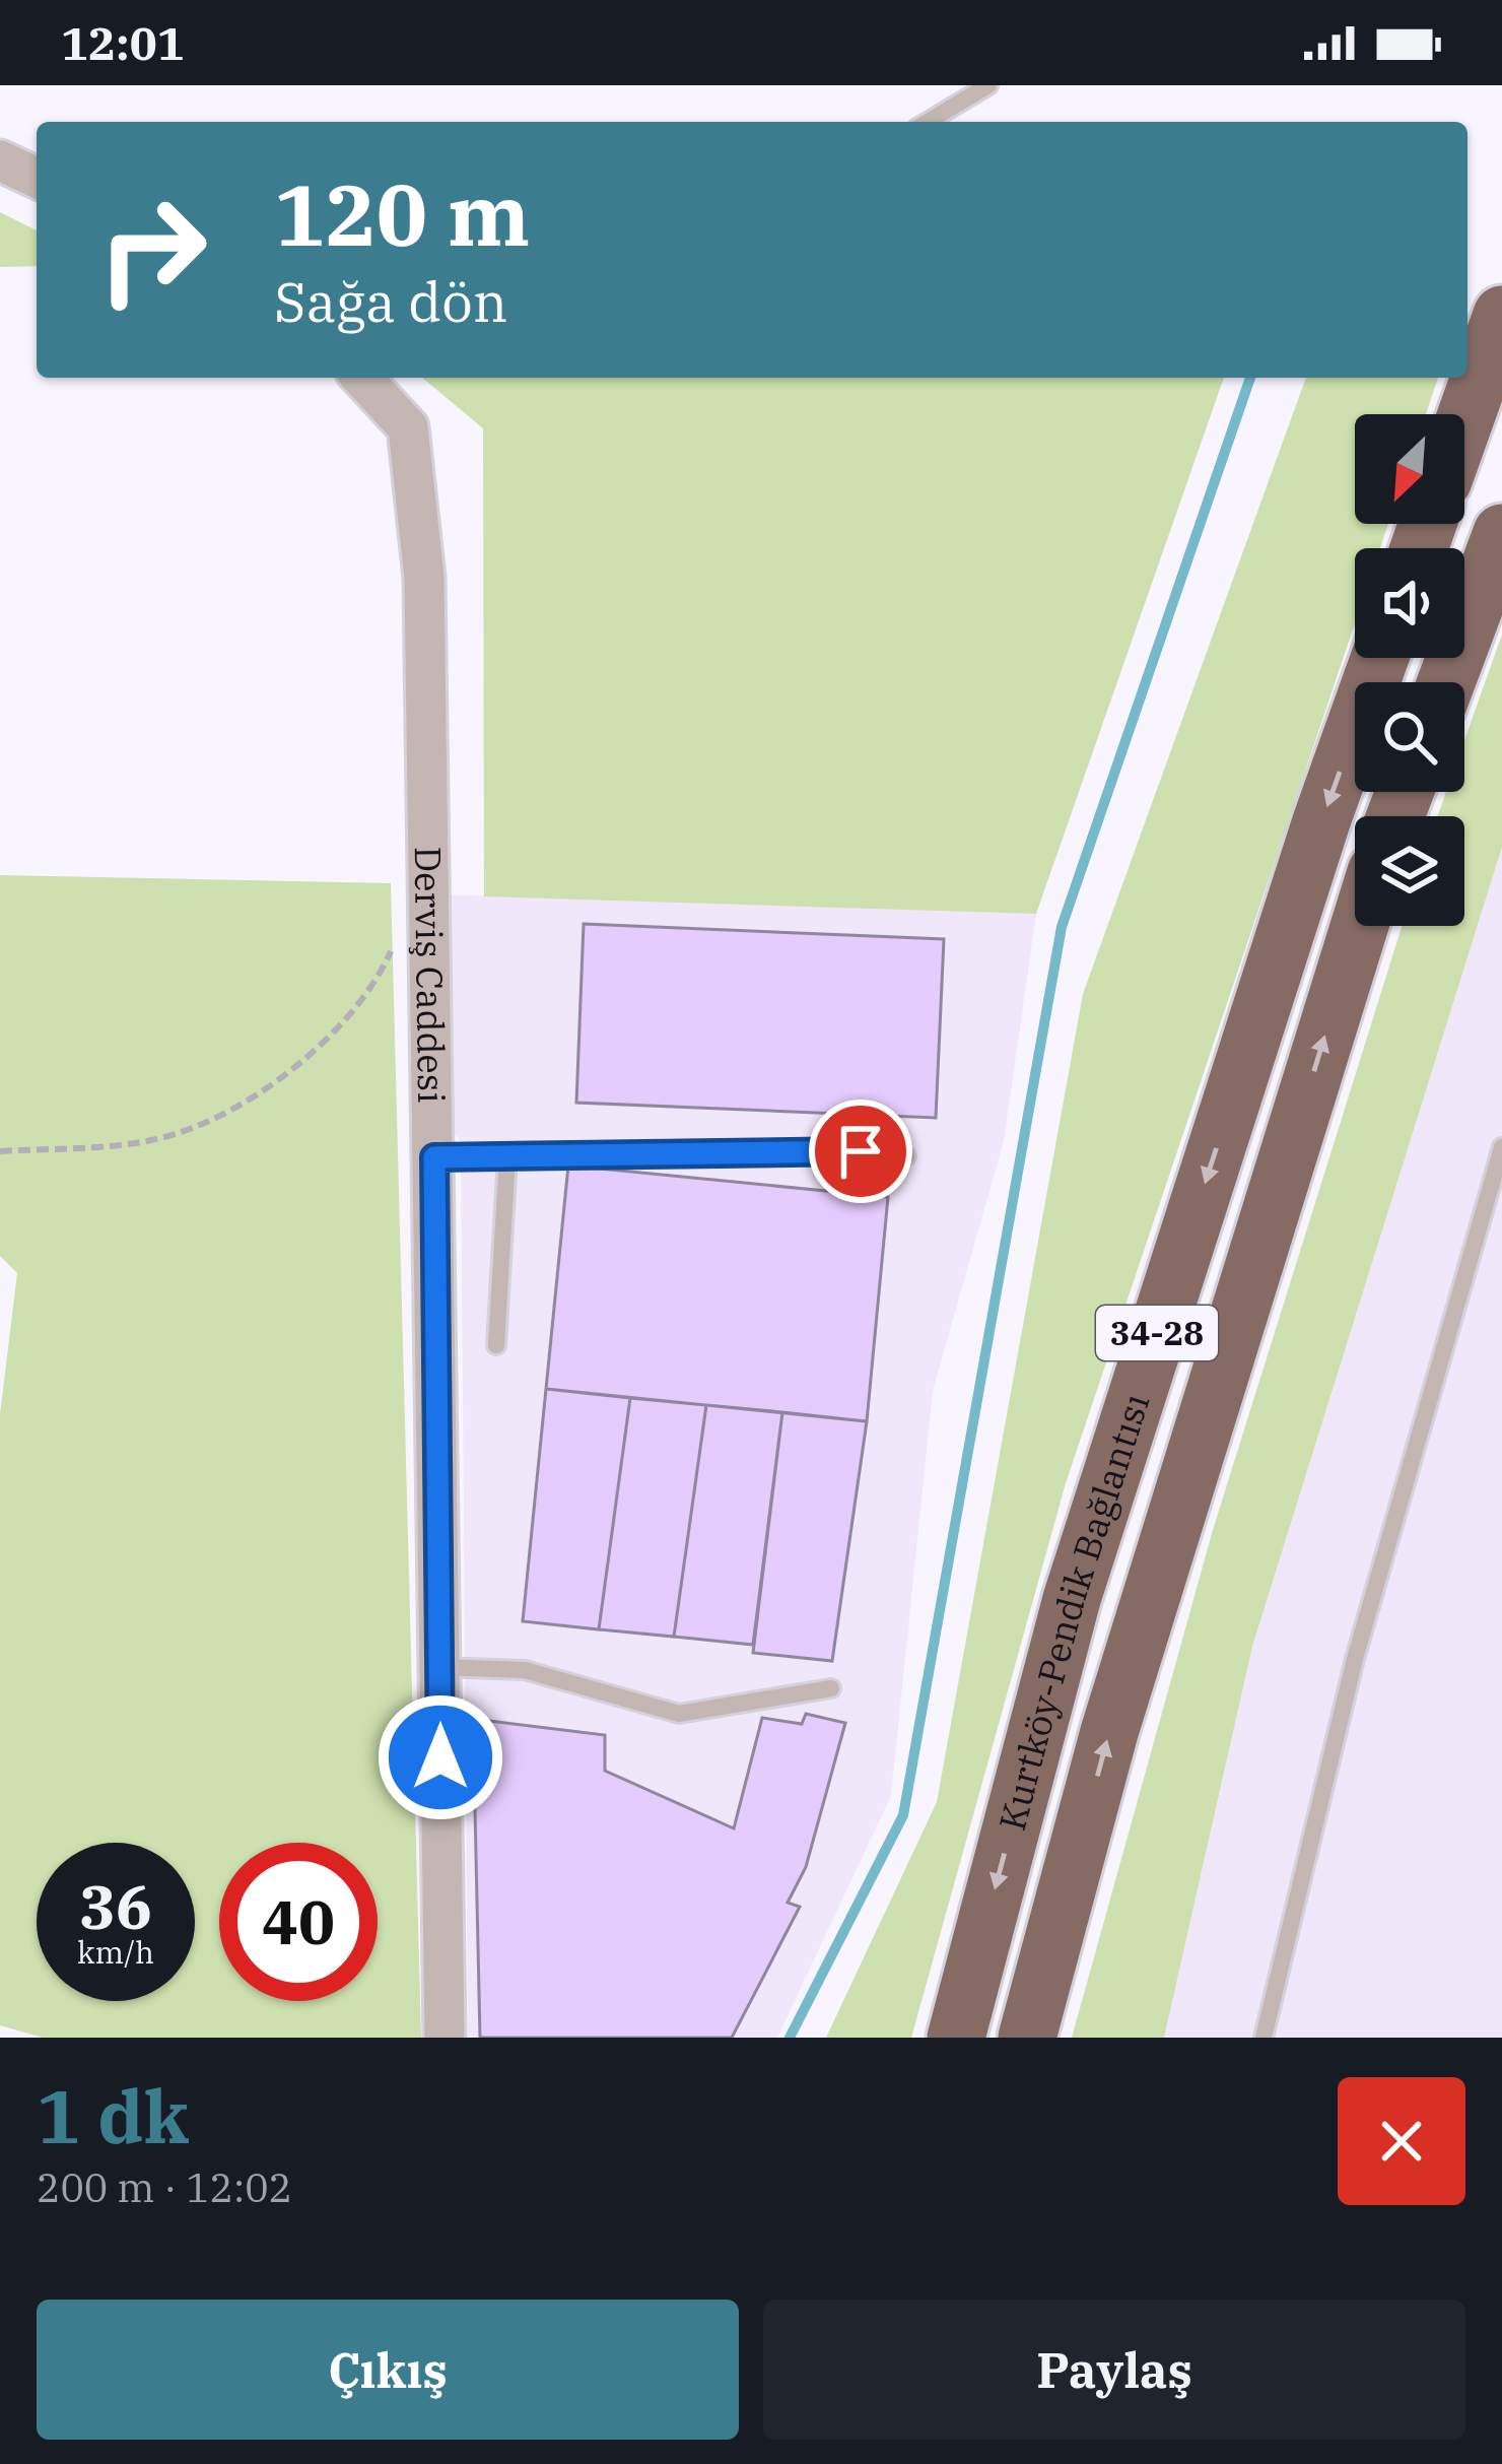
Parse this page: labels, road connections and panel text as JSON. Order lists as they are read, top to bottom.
{
  "streets": {
    "highway": ["34-28", "Kurtköy-Pendik Bağlantısı"],
    "street": ["Derviş Caddesi"]
  },
  "north": "bottom left",
  "page": {
    "status": "12:01",
    "turn": ["120 m", "Sağa dön"],
    "speed": "36 km/h",
    "limit": "40",
    "heading": ["1 dk", "200 m · 12:02"],
    "buttons": ["Çıkış", "Paylaş"]
  }
}
